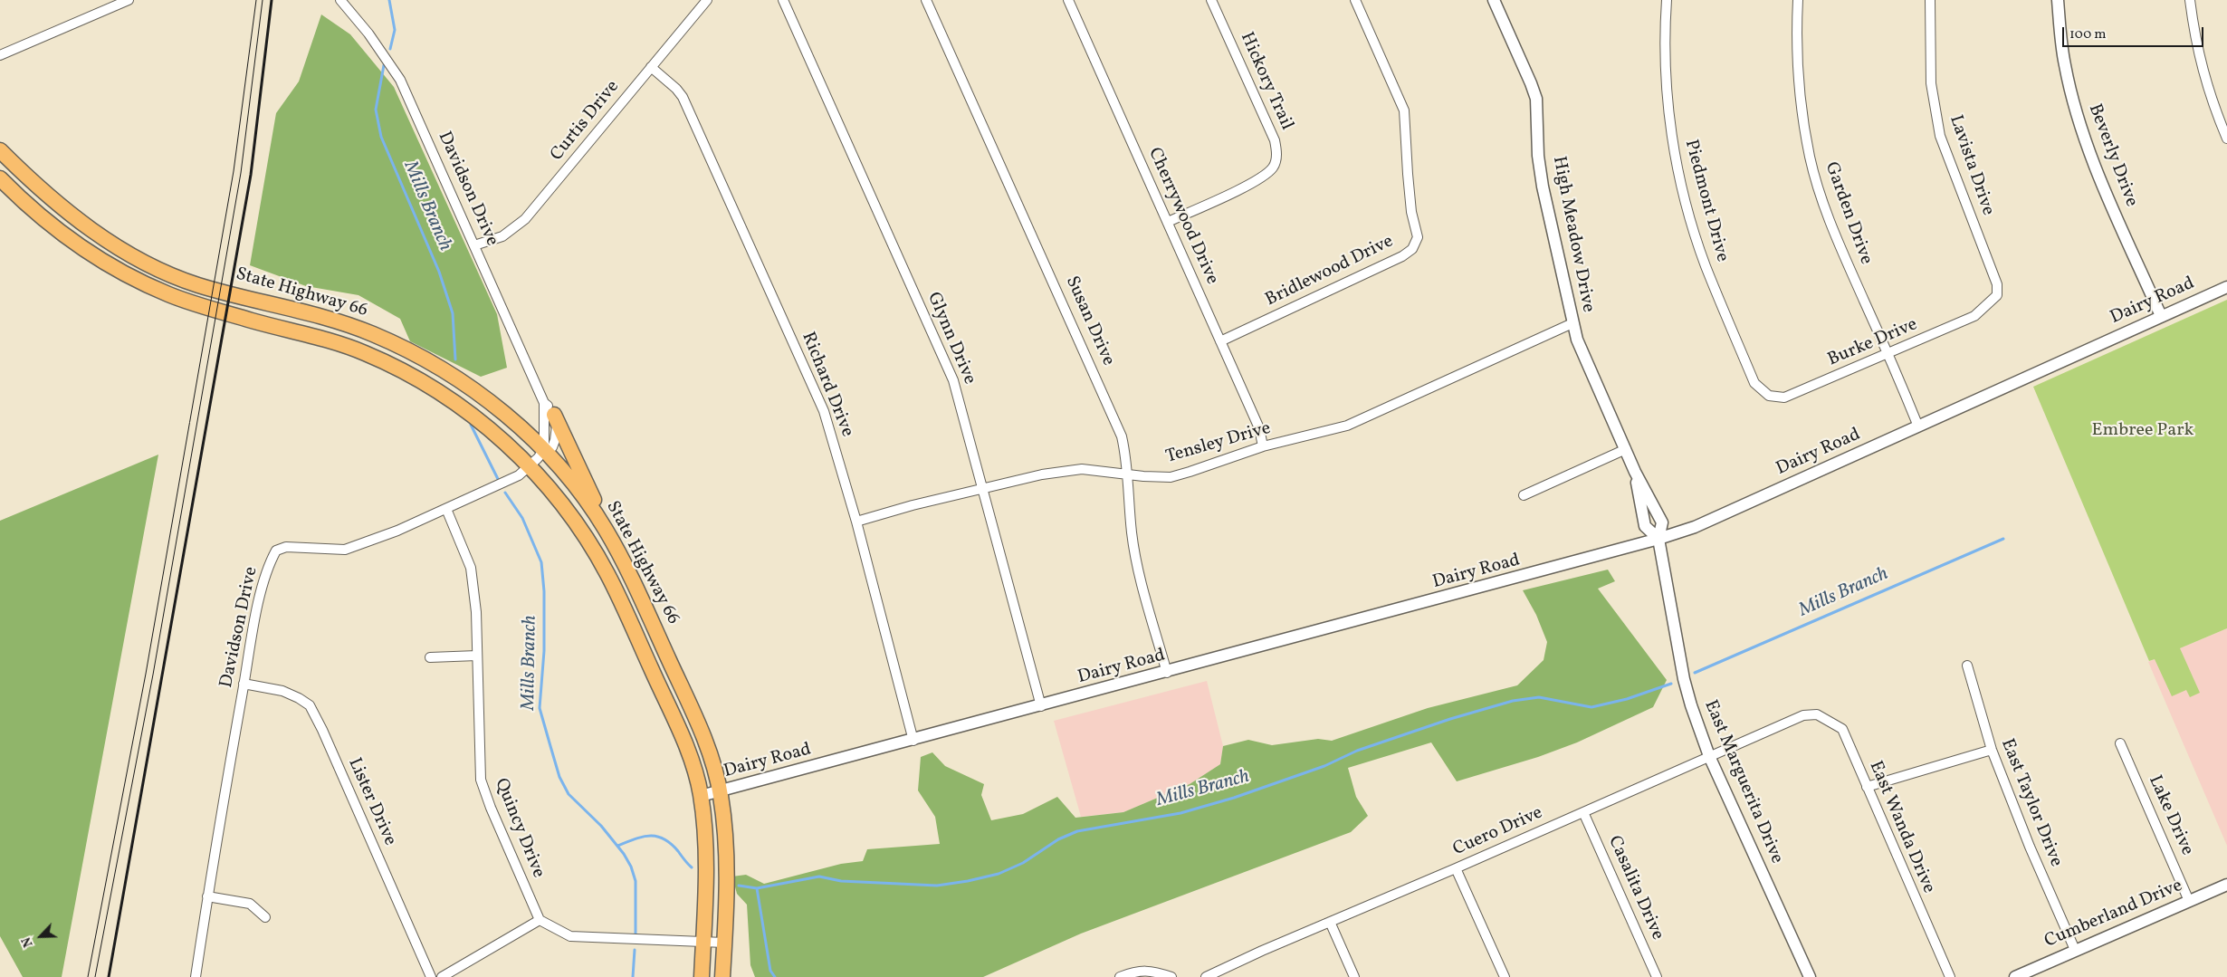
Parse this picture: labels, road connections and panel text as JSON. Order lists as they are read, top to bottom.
{
  "streets": {
    "main road": ["State Highway 66"],
    "street": [
      "Hickory Trail",
      "Curtis Drive",
      "Beverly Drive",
      "Lavista Drive",
      "Davidson Drive",
      "Piedmont Drive",
      "Garden Drive",
      "Cherrywood Drive",
      "High Meadow Drive",
      "Bridlewood Drive",
      "Dairy Road",
      "Susan Drive",
      "Glynn Drive",
      "Burke Drive",
      "Richard Drive",
      "Tensley Drive",
      "East Marguerita Drive",
      "Lister Drive",
      "East Taylor Drive",
      "Lake Drive",
      "East Wanda Drive",
      "Quincy Drive",
      "Cuero Drive",
      "Casalita Drive",
      "Cumberland Drive"
    ]
  },
  "crossings": [
    ["Hickory Trail", "Cherrywood Drive"],
    ["Curtis Drive", "Davidson Drive"],
    ["Curtis Drive", "Richard Drive"],
    ["Beverly Drive", "Dairy Road"],
    ["Lavista Drive", "Burke Drive"],
    ["Davidson Drive", "State Highway 66"],
    ["Davidson Drive", "Lister Drive"],
    ["Davidson Drive", "Quincy Drive"],
    ["Piedmont Drive", "Burke Drive"],
    ["Garden Drive", "Dairy Road"],
    ["Garden Drive", "Burke Drive"],
    ["Cherrywood Drive", "Bridlewood Drive"],
    ["Cherrywood Drive", "Tensley Drive"],
    ["High Meadow Drive", "Dairy Road"],
    ["High Meadow Drive", "Tensley Drive"],
    ["High Meadow Drive", "East Marguerita Drive"],
    ["State Highway 66", "Dairy Road"],
    ["Dairy Road", "Susan Drive"],
    ["Dairy Road", "Glynn Drive"],
    ["Dairy Road", "Richard Drive"],
    ["Dairy Road", "East Marguerita Drive"],
    ["Susan Drive", "Tensley Drive"],
    ["Glynn Drive", "Tensley Drive"],
    ["Richard Drive", "Tensley Drive"],
    ["East Marguerita Drive", "Cuero Drive"],
    ["East Taylor Drive", "Cumberland Drive"],
    ["Lake Drive", "Cumberland Drive"],
    ["East Wanda Drive", "Cuero Drive"],
    ["Cuero Drive", "Casalita Drive"]
  ],
  "water": ["Mills Branch"],
  "parks": ["Embree Park"],
  "scale_bar": "100 m",
  "north": "bottom left"
}
